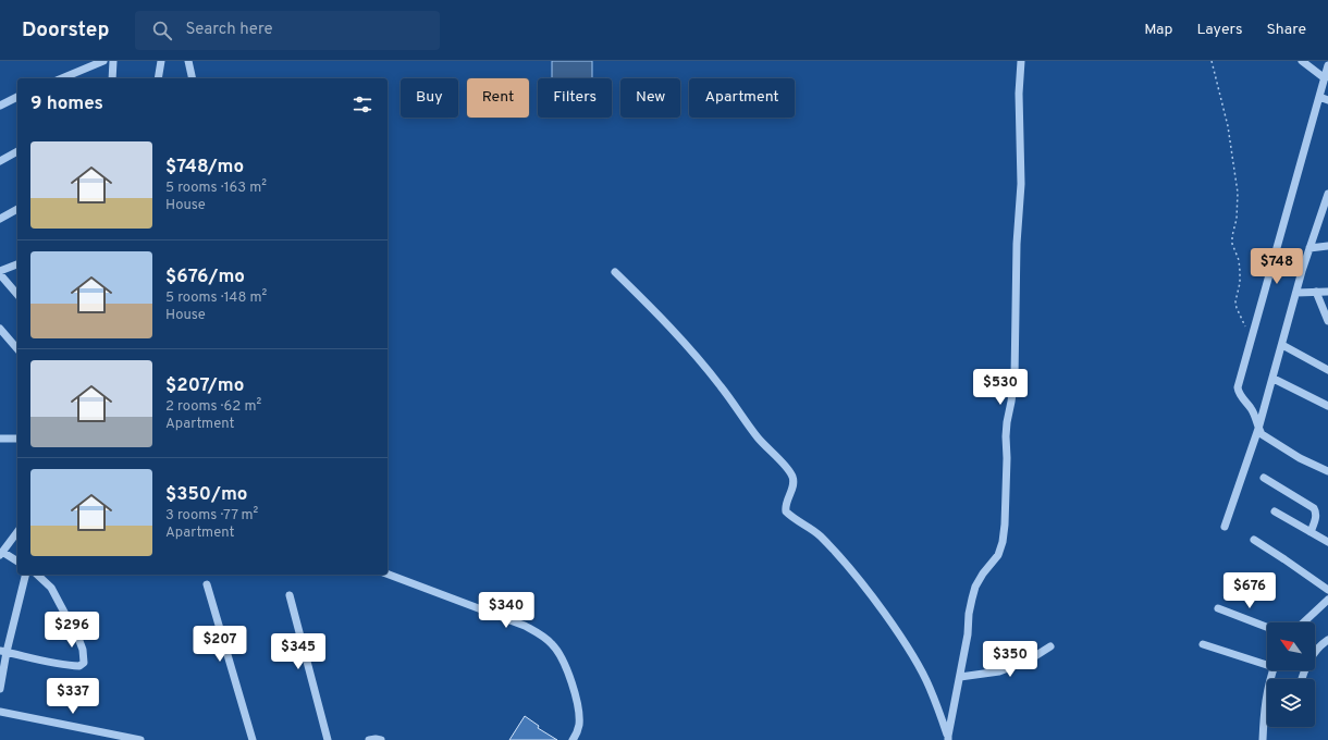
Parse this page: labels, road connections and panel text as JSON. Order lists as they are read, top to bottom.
{
  "north": "top left",
  "page": {
    "header": "Doorstep",
    "search": "Search here",
    "nav": ["Map", "Layers", "Share"],
    "chip": [
      "Buy",
      "Rent",
      "Filters",
      "New",
      "Apartment"
    ],
    "heading": "9 homes",
    "list": [
      {
        "name": "$748/mo",
        "note": "5 rooms · 163 m² · House"
      },
      {
        "name": "$676/mo",
        "note": "5 rooms · 148 m² · House"
      },
      {
        "name": "$207/mo",
        "note": "2 rooms · 62 m² · Apartment"
      },
      {
        "name": "$350/mo",
        "note": "3 rooms · 77 m² · Apartment"
      }
    ],
    "price": [
      "$748",
      "$530",
      "$676",
      "$340",
      "$296",
      "$207",
      "$345",
      "$350",
      "$337"
    ]
  }
}
